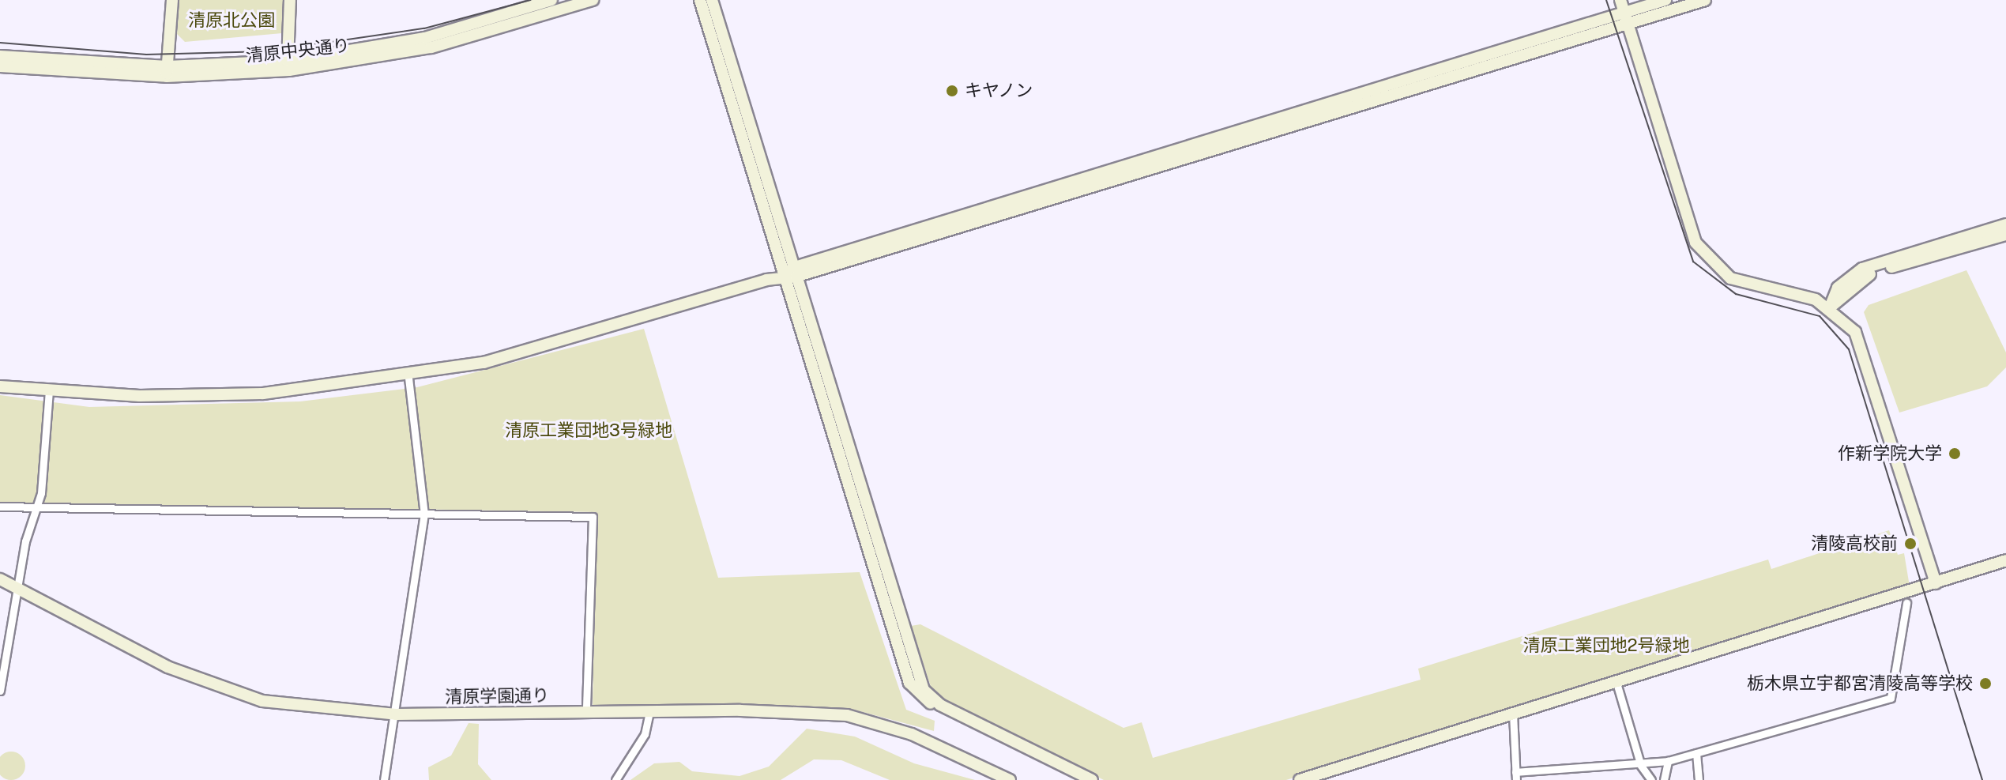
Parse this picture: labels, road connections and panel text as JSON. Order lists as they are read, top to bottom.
{
  "streets": {
    "street": ["清原中央通り", "清原学園通り"]
  },
  "parks": ["清原北公園", "清原工業団地3号緑地", "清原工業団地2号緑地"],
  "places": [
    "キヤノン",
    "作新学院大学",
    "清陵高校前",
    "栃木県立宇都宮清陵高等学校"
  ]
}
